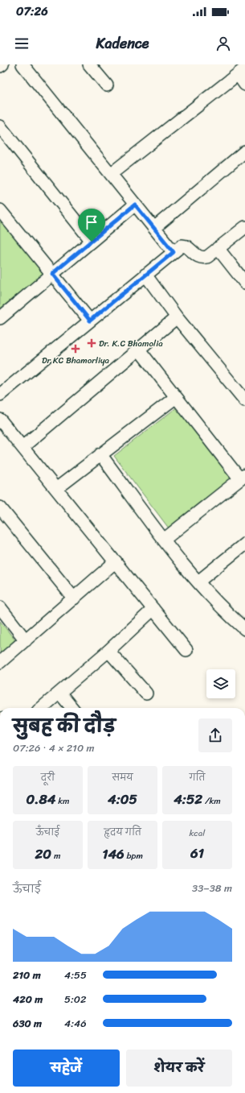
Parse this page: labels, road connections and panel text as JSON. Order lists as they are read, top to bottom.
{
  "places": {
    "health": ["Dr. K.C Bhamolia", "Dr KC Bhamorliya"]
  },
  "page": {
    "status": "07:26",
    "header": "Kadence",
    "heading": ["सुबह की दौड़", "07:26 · 4 × 210 m"],
    "stats": [
      ["दूरी", "0.84 km"],
      ["समय", "4:05"],
      ["गति", "4:52 /km"],
      ["ऊँचाई", "20 m"],
      ["हृदय गति", "146 bpm"],
      ["kcal", "61"]
    ],
    "chart": ["ऊँचाई", "33–38 m"],
    "list": [
      {
        "name": "210 m",
        "note": "4:55"
      },
      {
        "name": "420 m",
        "note": "5:02"
      },
      {
        "name": "630 m",
        "note": "4:46"
      }
    ],
    "buttons": ["सहेजें", "शेयर करें"]
  }
}
